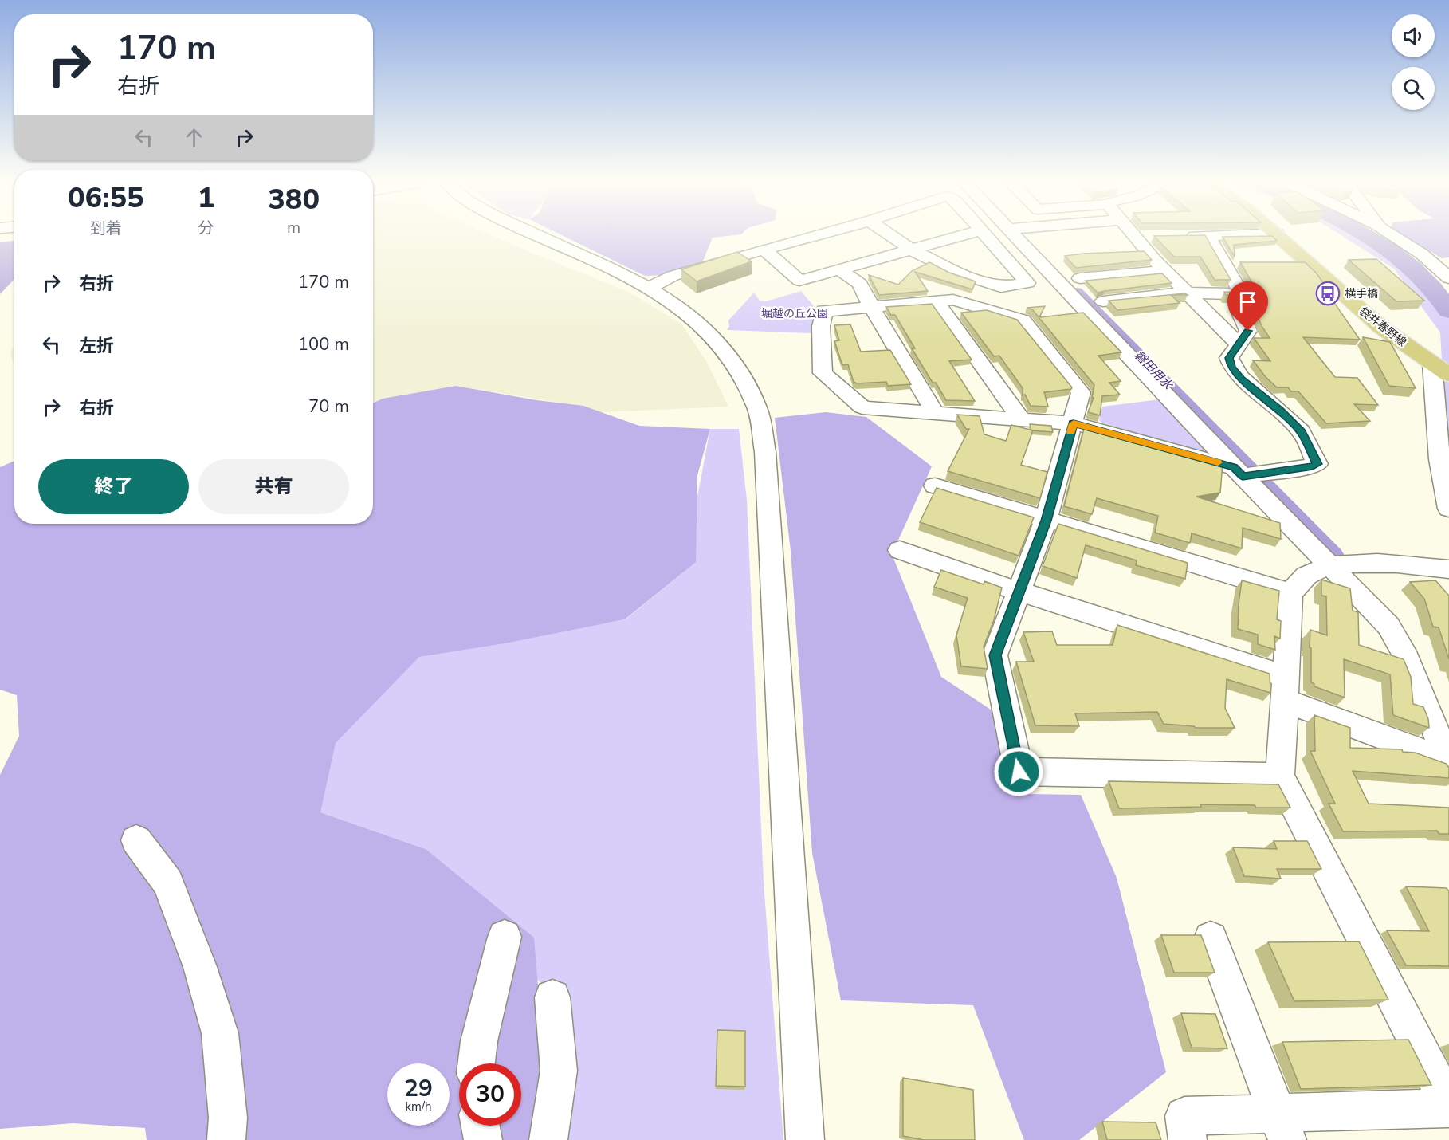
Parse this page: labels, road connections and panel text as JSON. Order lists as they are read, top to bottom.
{
  "streets": {
    "main road": ["袋井春野線"]
  },
  "water": ["磐田用水"],
  "parks": ["堀越の丘公園"],
  "places": {
    "bus stop": ["横手橋"]
  },
  "page": {
    "turn": ["170 m", "右折"],
    "eta": [
      "06:55",
      "到着",
      "1",
      "分",
      "380",
      "m"
    ],
    "list": [
      {
        "name": "右折",
        "value": "170 m"
      },
      {
        "name": "左折",
        "value": "100 m"
      },
      {
        "name": "右折",
        "value": "70 m"
      }
    ],
    "buttons": ["終了", "共有"],
    "speed": "29 km/h",
    "limit": "30"
  }
}
